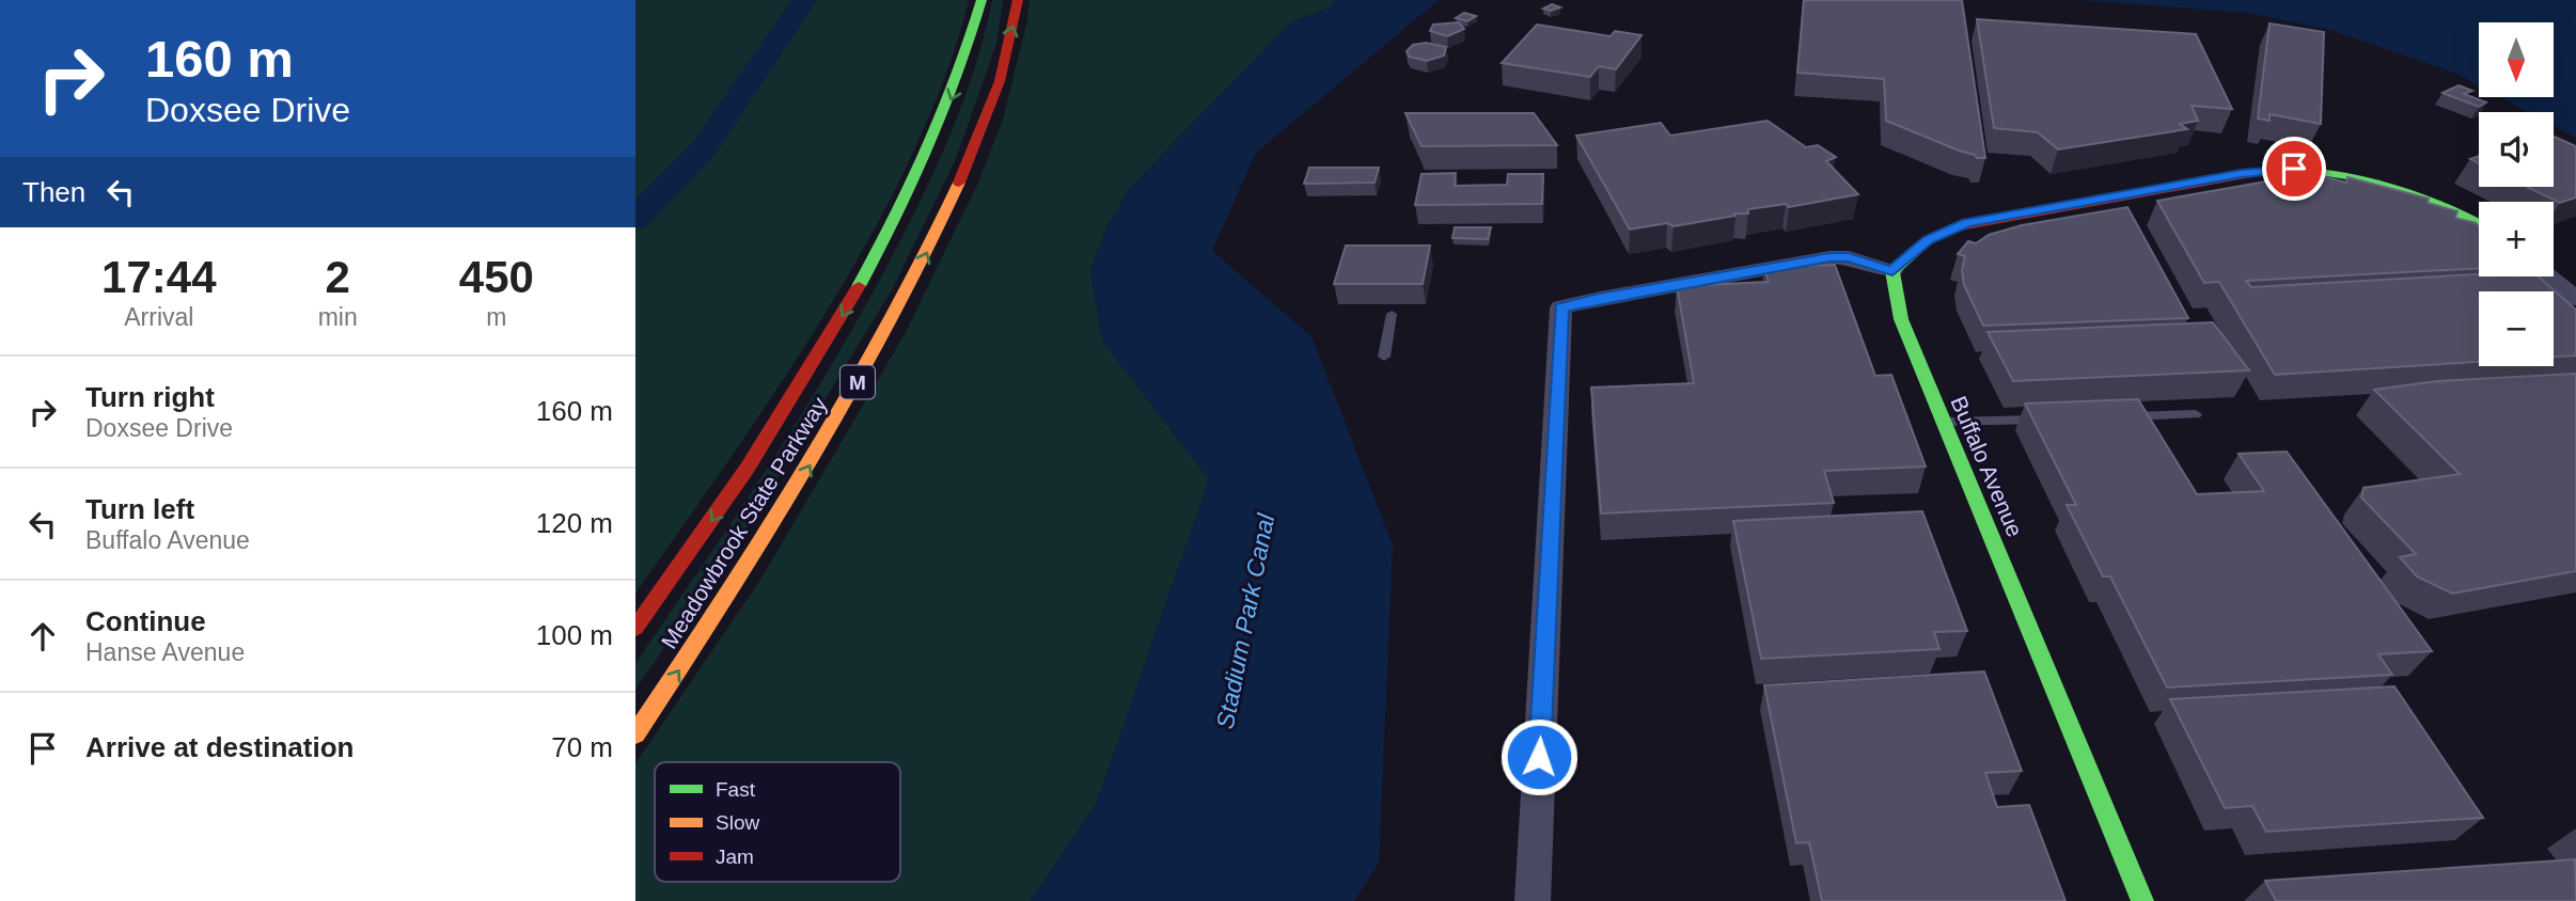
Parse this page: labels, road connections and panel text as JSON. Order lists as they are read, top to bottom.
{
  "streets": {
    "main road": ["M", "Buffalo Avenue", "Meadowbrook State Parkway"]
  },
  "water": ["Stadium Park Canal"],
  "legend": ["Fast", "Slow", "Jam"],
  "north": "bottom",
  "page": {
    "turn": ["160 m", "Doxsee Drive"],
    "map_buttons": ["+", "−"],
    "then": "Then",
    "eta": [
      "17:44",
      "Arrival",
      "2",
      "min",
      "450",
      "m"
    ],
    "list": [
      {
        "name": "Turn right",
        "note": "Doxsee Drive",
        "value": "160 m"
      },
      {
        "name": "Turn left",
        "note": "Buffalo Avenue",
        "value": "120 m"
      },
      {
        "name": "Continue",
        "note": "Hanse Avenue",
        "value": "100 m"
      },
      {
        "name": "Arrive at destination",
        "value": "70 m"
      }
    ]
  }
}
